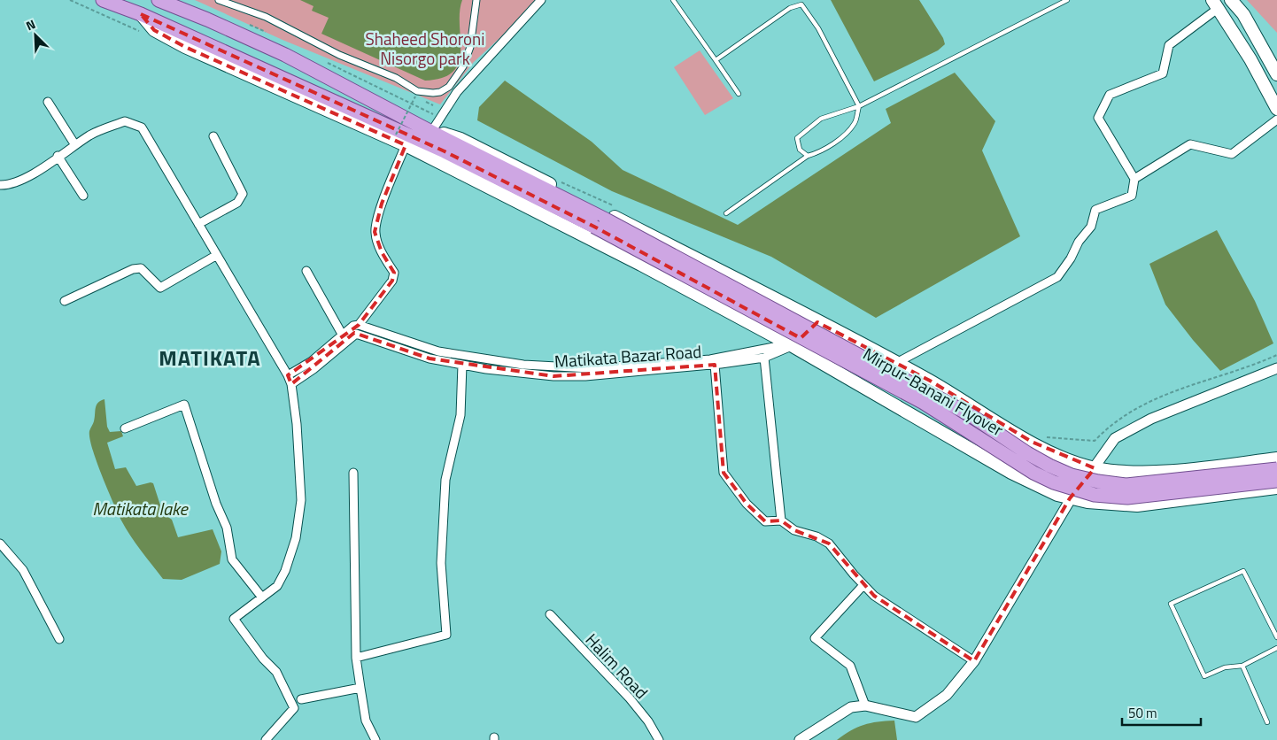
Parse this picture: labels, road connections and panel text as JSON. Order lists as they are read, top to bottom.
{
  "streets": {
    "main road": ["Mirpur-Banani Flyover"],
    "street": ["Matikata Bazar Road", "Halim Road"]
  },
  "districts": ["MATIKATA"],
  "water": ["Matikata lake"],
  "parks": ["Shaheed Shoroni Nisorgo park"],
  "scale_bar": "50 m",
  "north": "top left"
}
